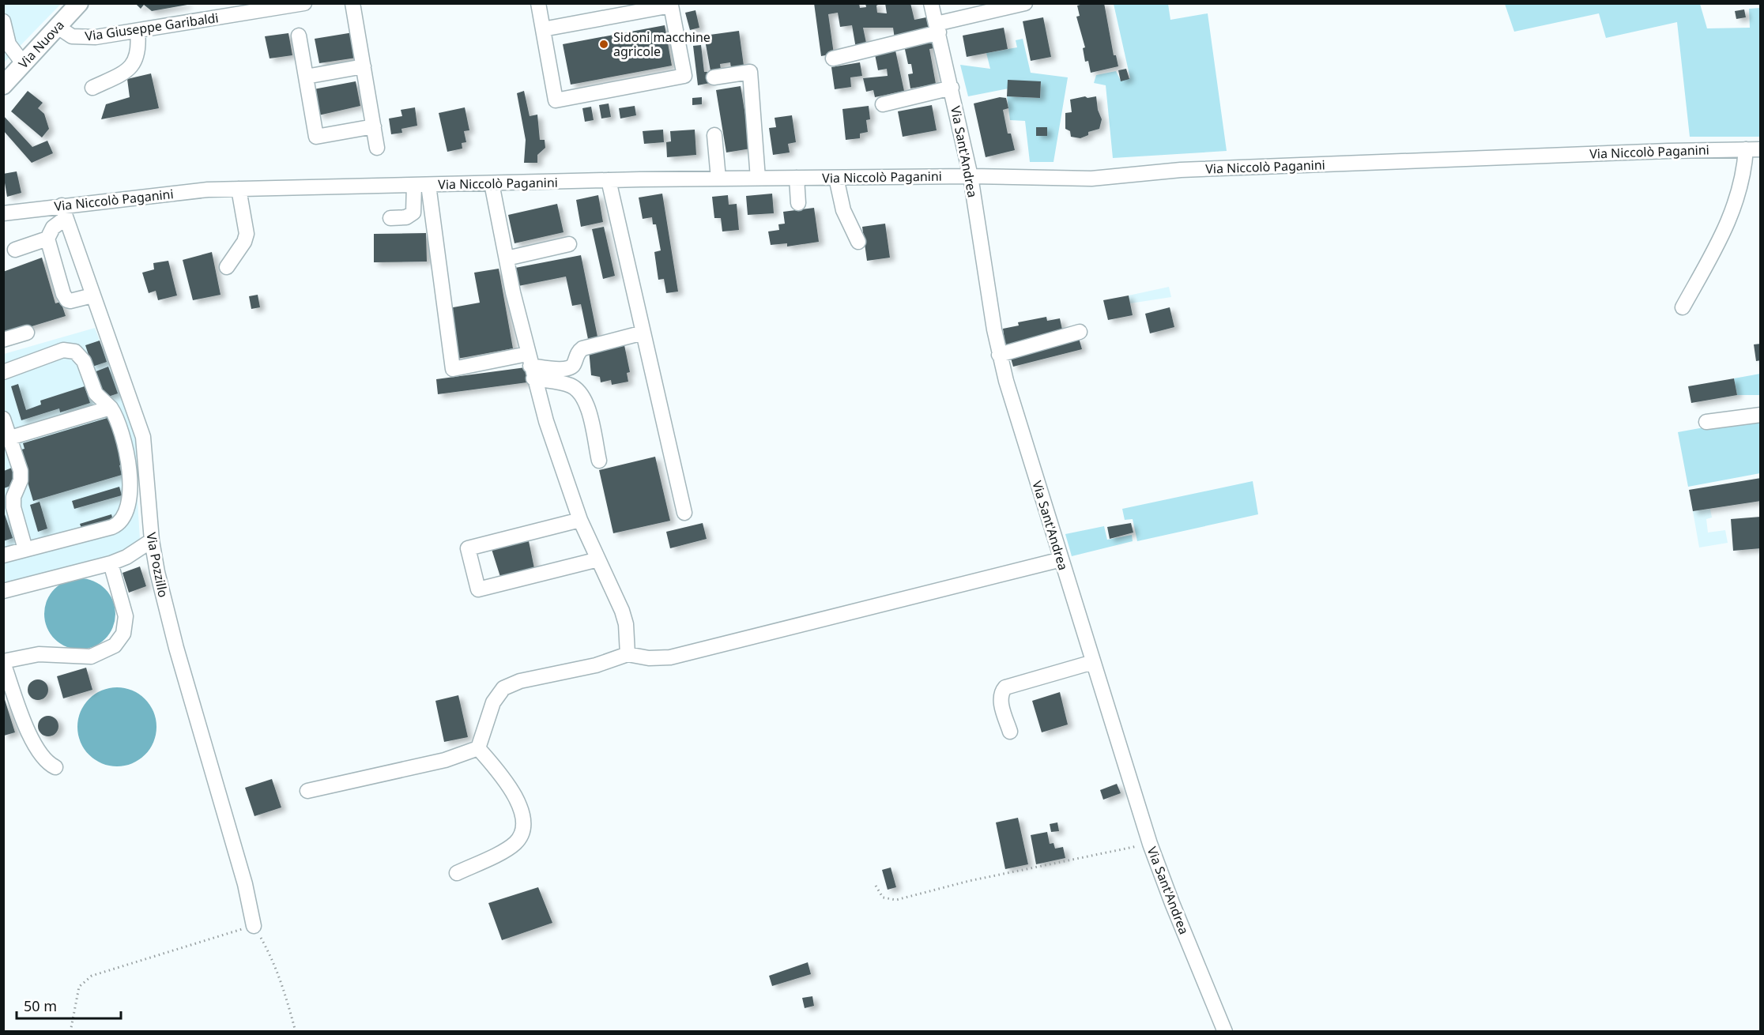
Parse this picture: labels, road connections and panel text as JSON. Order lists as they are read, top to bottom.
{
  "streets": {
    "main road": ["Via Nuova"],
    "street": [
      "Via Giuseppe Garibaldi",
      "Via Sant'Andrea",
      "Via Niccolò Paganini",
      "Via Pozzillo"
    ]
  },
  "crossings": [
    ["Via Giuseppe Garibaldi", "Via Nuova"],
    ["Via Sant'Andrea", "Via Niccolò Paganini"],
    ["Via Niccolò Paganini", "Via Pozzillo"]
  ],
  "places": ["Sidoni macchine agricole"],
  "scale_bar": "50 m"
}
